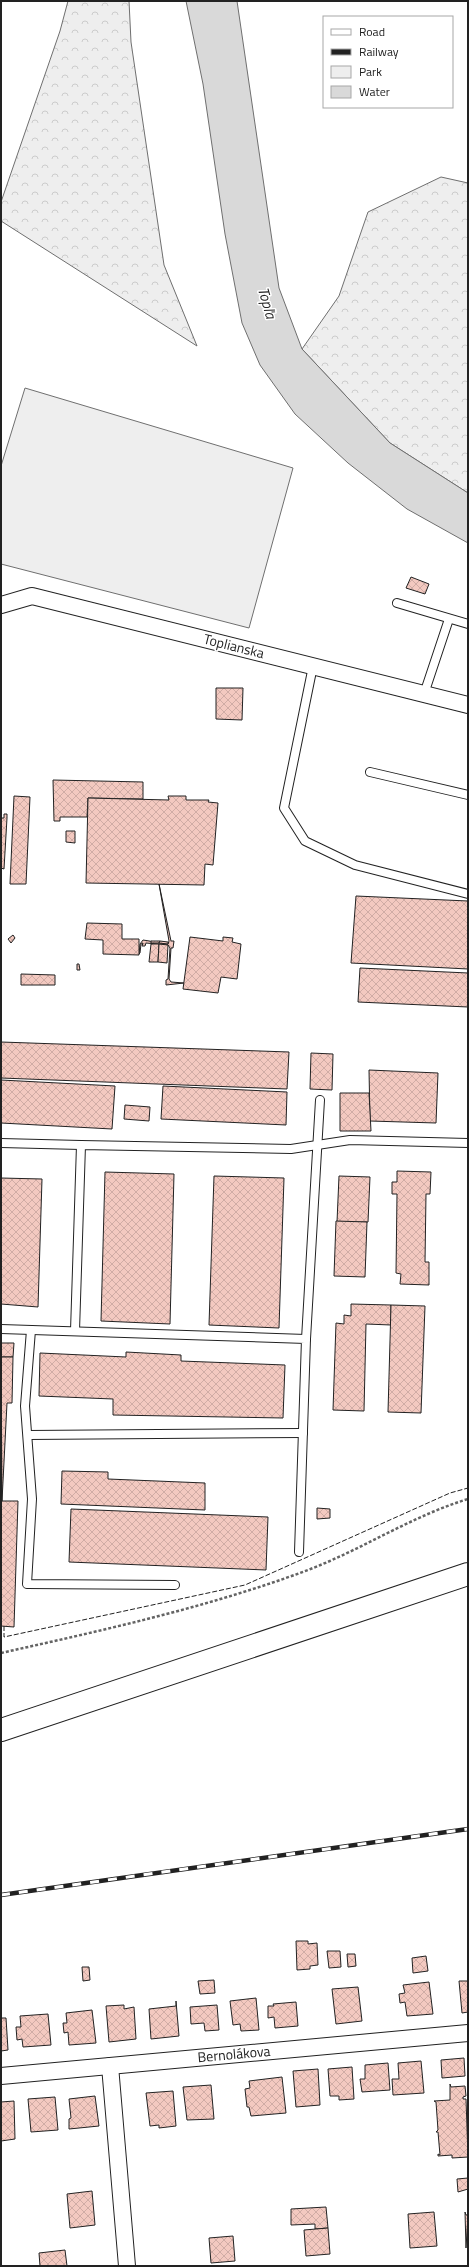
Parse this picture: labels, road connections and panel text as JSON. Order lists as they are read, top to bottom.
{
  "streets": {
    "street": ["Toplianska", "Bernolákova"]
  },
  "water": ["Topľa"],
  "legend": [
    "Road",
    "Railway",
    "Park",
    "Water"
  ]
}
